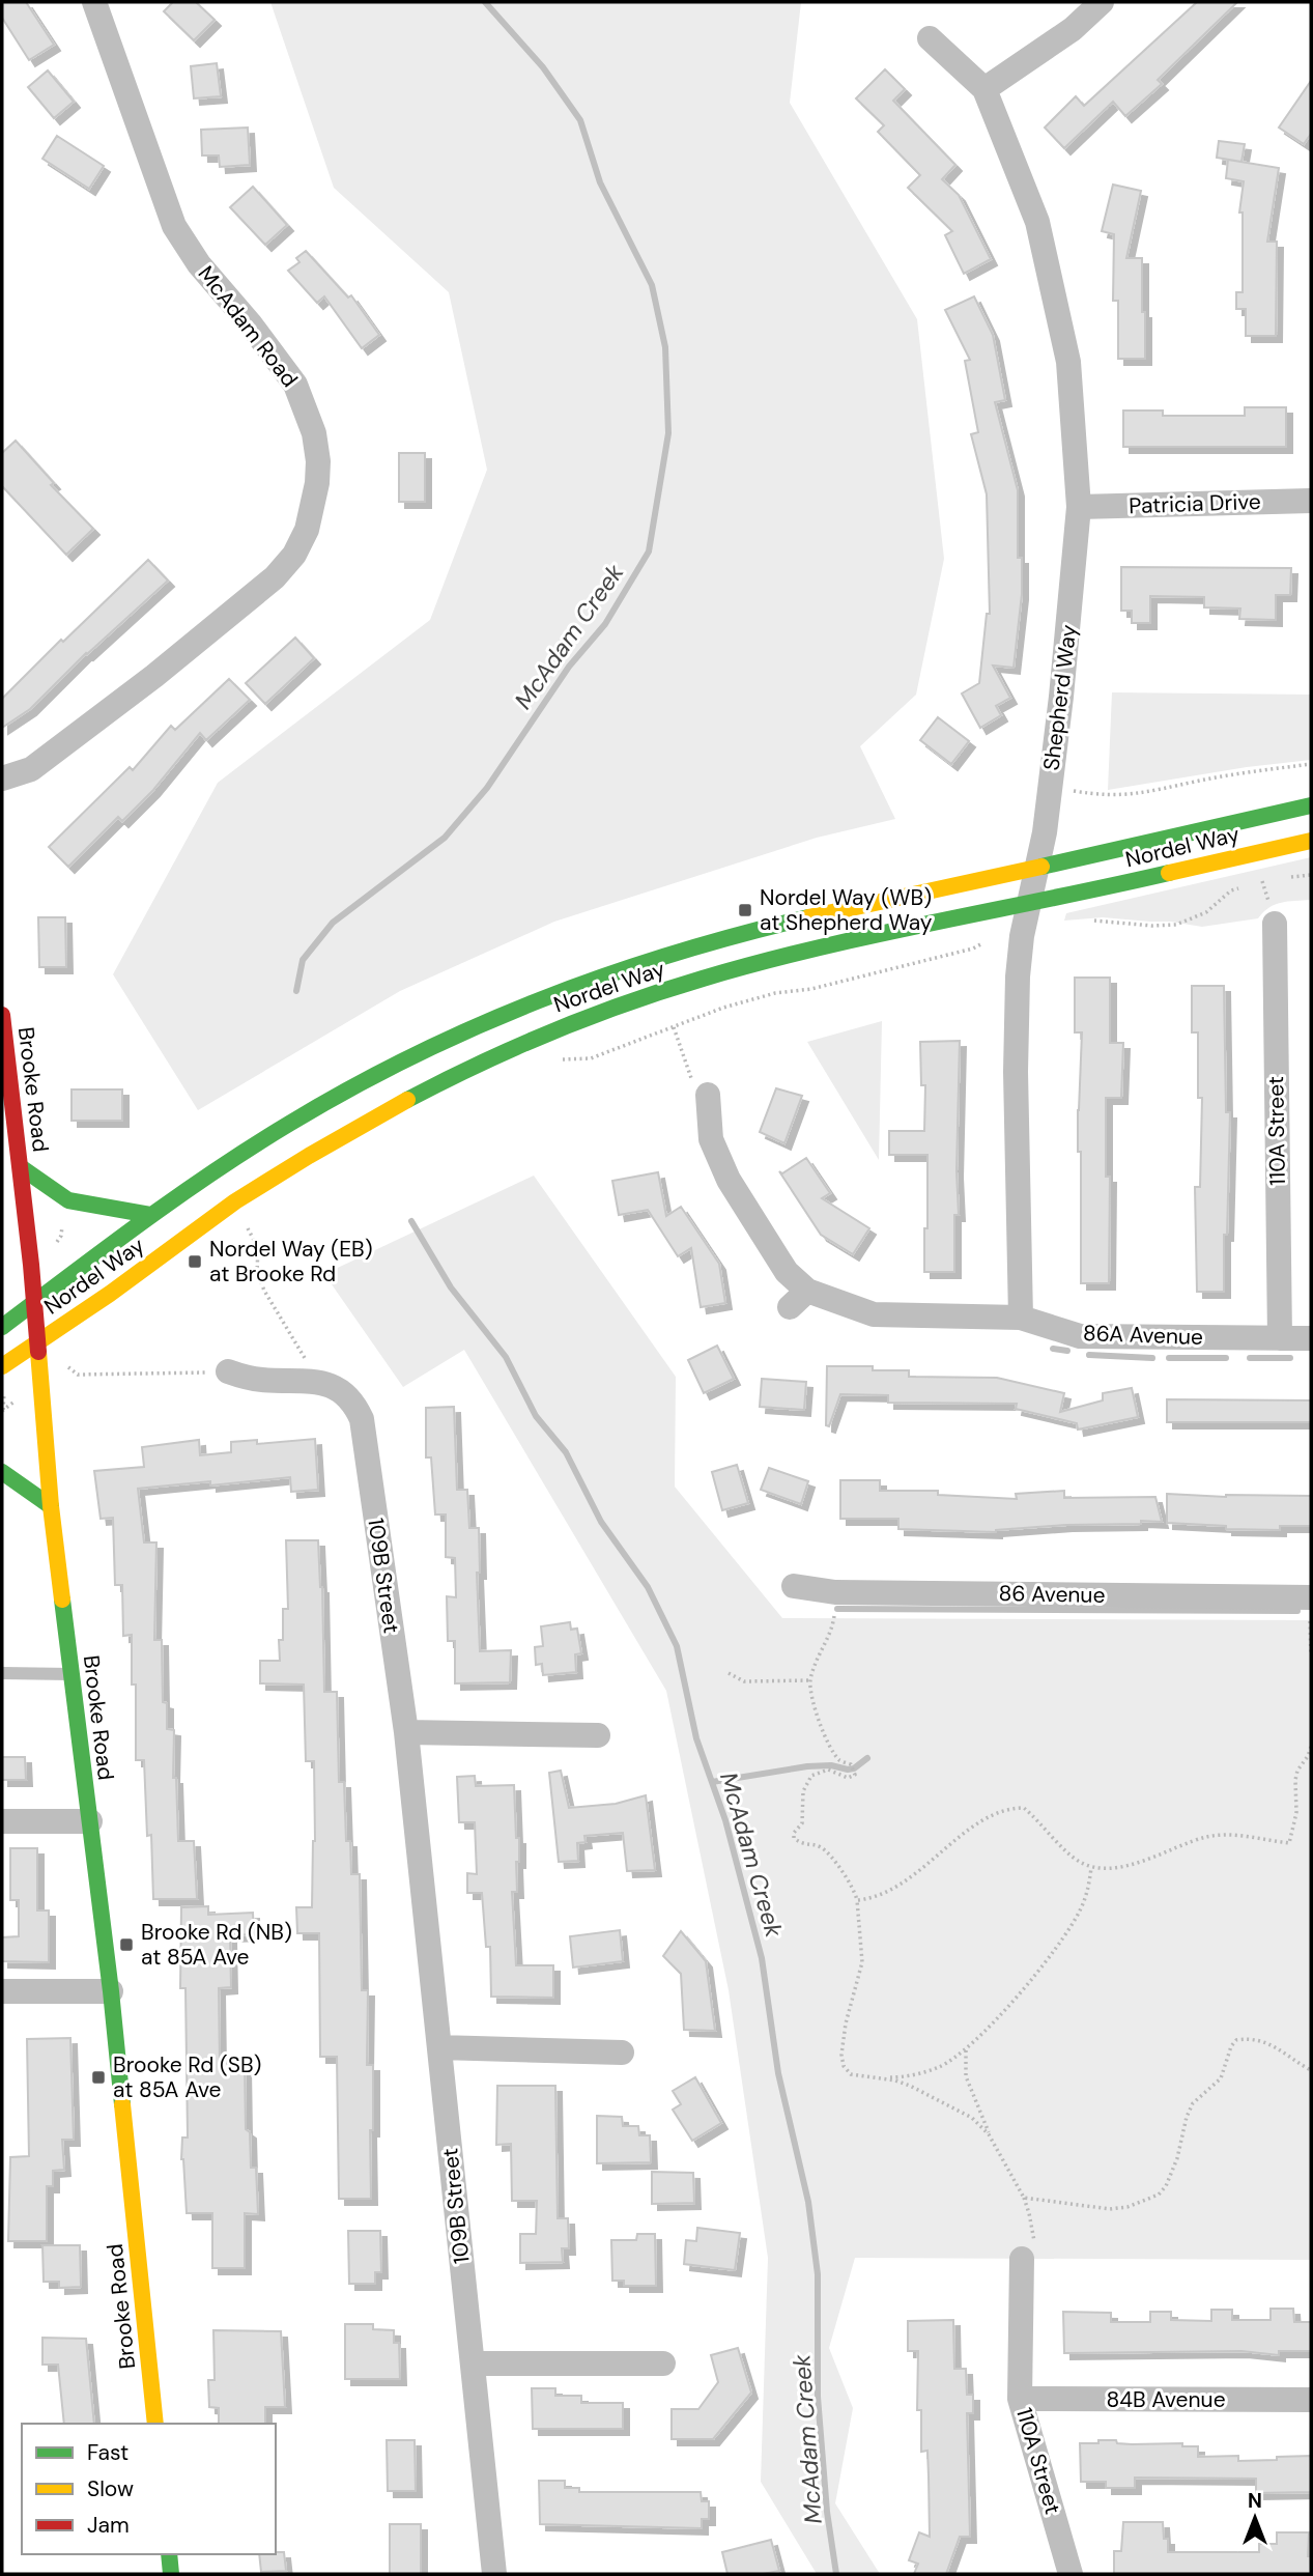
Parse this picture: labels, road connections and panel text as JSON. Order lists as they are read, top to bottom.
{
  "streets": {
    "main road": ["Nordel Way", "Brooke Road"],
    "street": [
      "McAdam Road",
      "Patricia Drive",
      "Shepherd Way",
      "110A Street",
      "86A Avenue",
      "109B Street",
      "86 Avenue",
      "84B Avenue"
    ]
  },
  "crossings": [
    ["Patricia Drive", "Shepherd Way"],
    ["Shepherd Way", "Nordel Way"],
    ["Shepherd Way", "86A Avenue"],
    ["Nordel Way", "Brooke Road"],
    ["110A Street", "86A Avenue"],
    ["110A Street", "84B Avenue"]
  ],
  "water": ["McAdam Creek"],
  "places": {
    "transit": [
      "Nordel Way (WB) at Shepherd Way",
      "Nordel Way (EB) at Brooke Rd",
      "Brooke Rd (NB) at 85A Ave",
      "Brooke Rd (SB) at 85A Ave"
    ]
  },
  "legend": ["Fast", "Slow", "Jam"],
  "north": "top"
}
